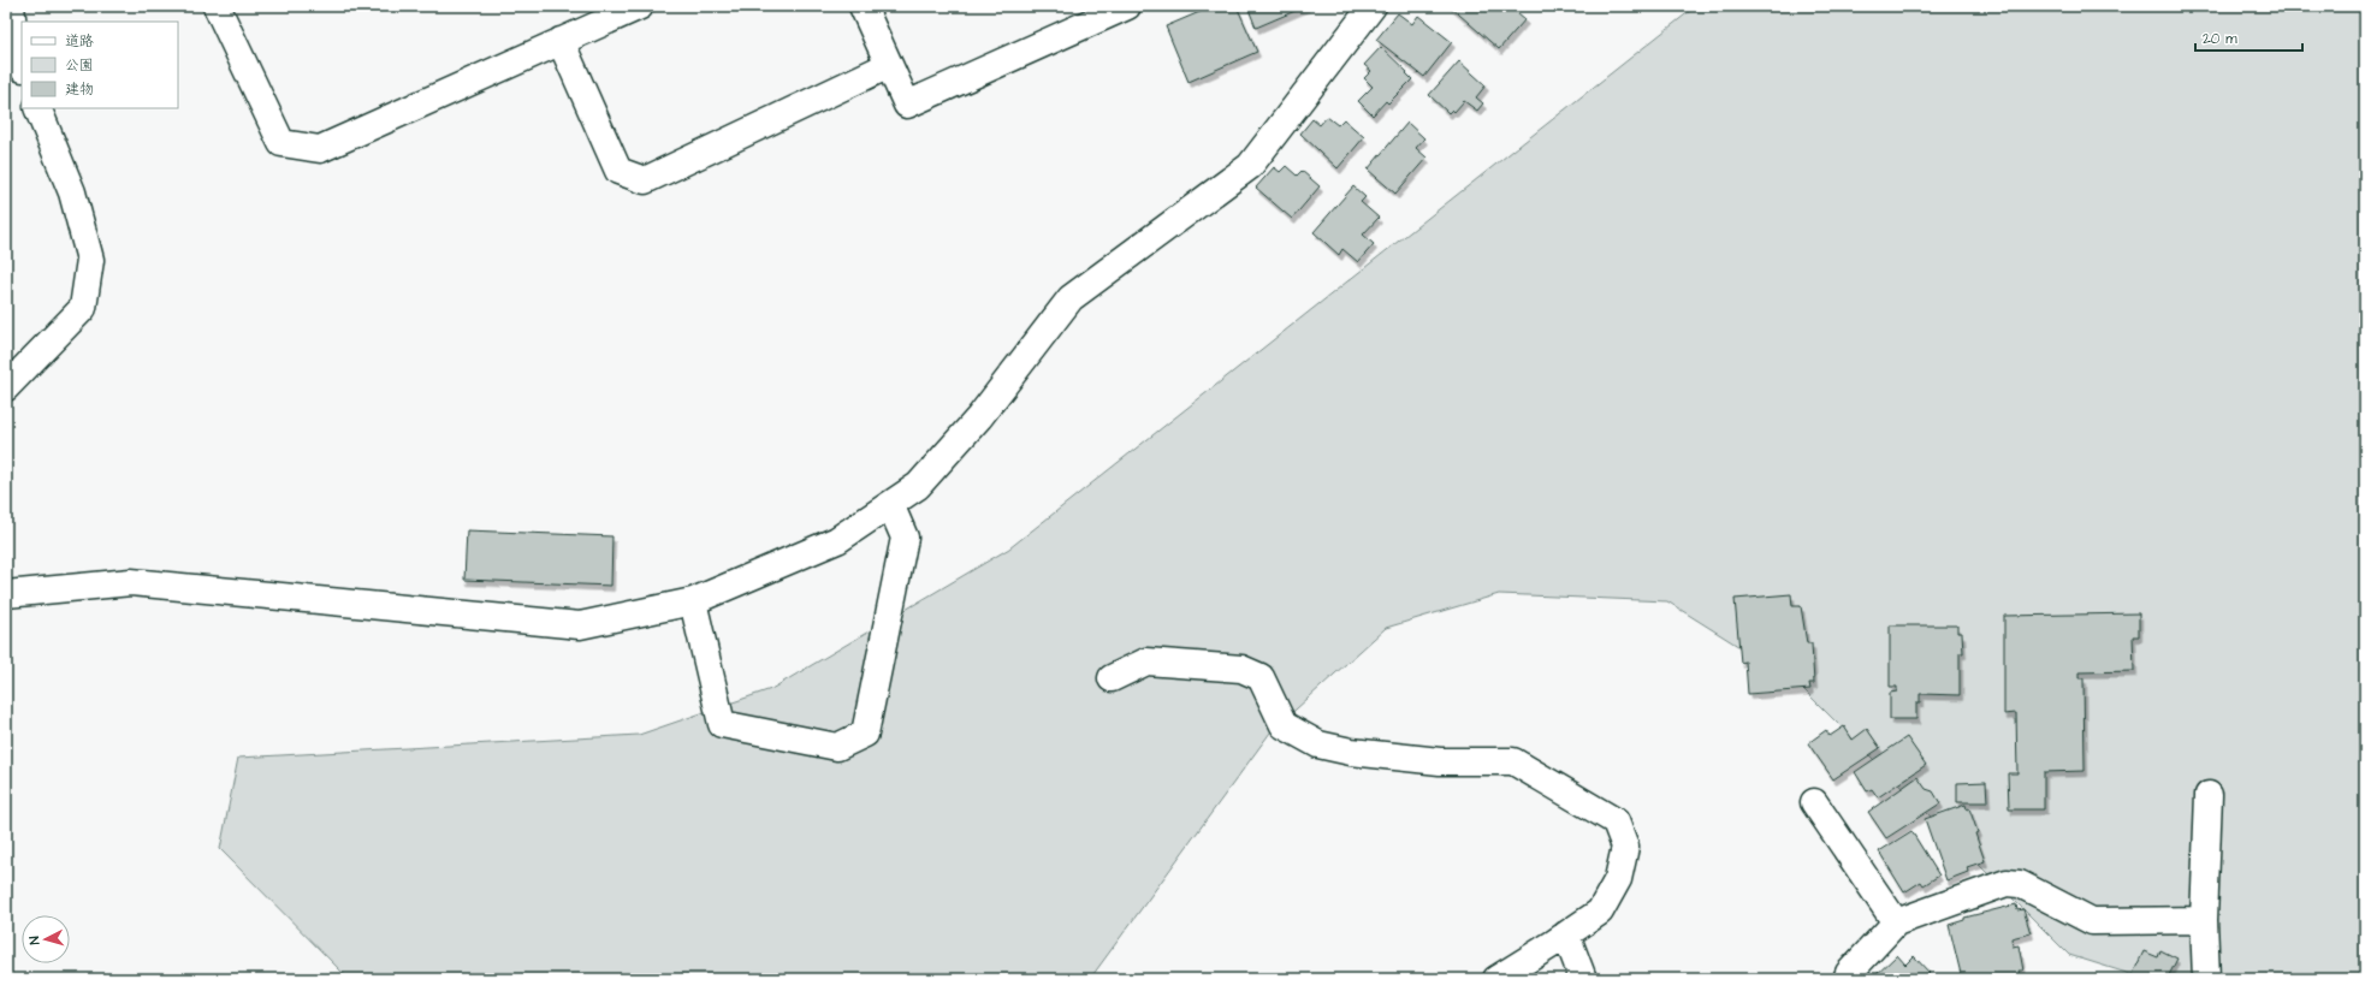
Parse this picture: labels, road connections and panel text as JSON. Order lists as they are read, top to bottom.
{
  "legend": ["道路", "公園", "建物"],
  "scale_bar": "20 m",
  "north": "left"
}
